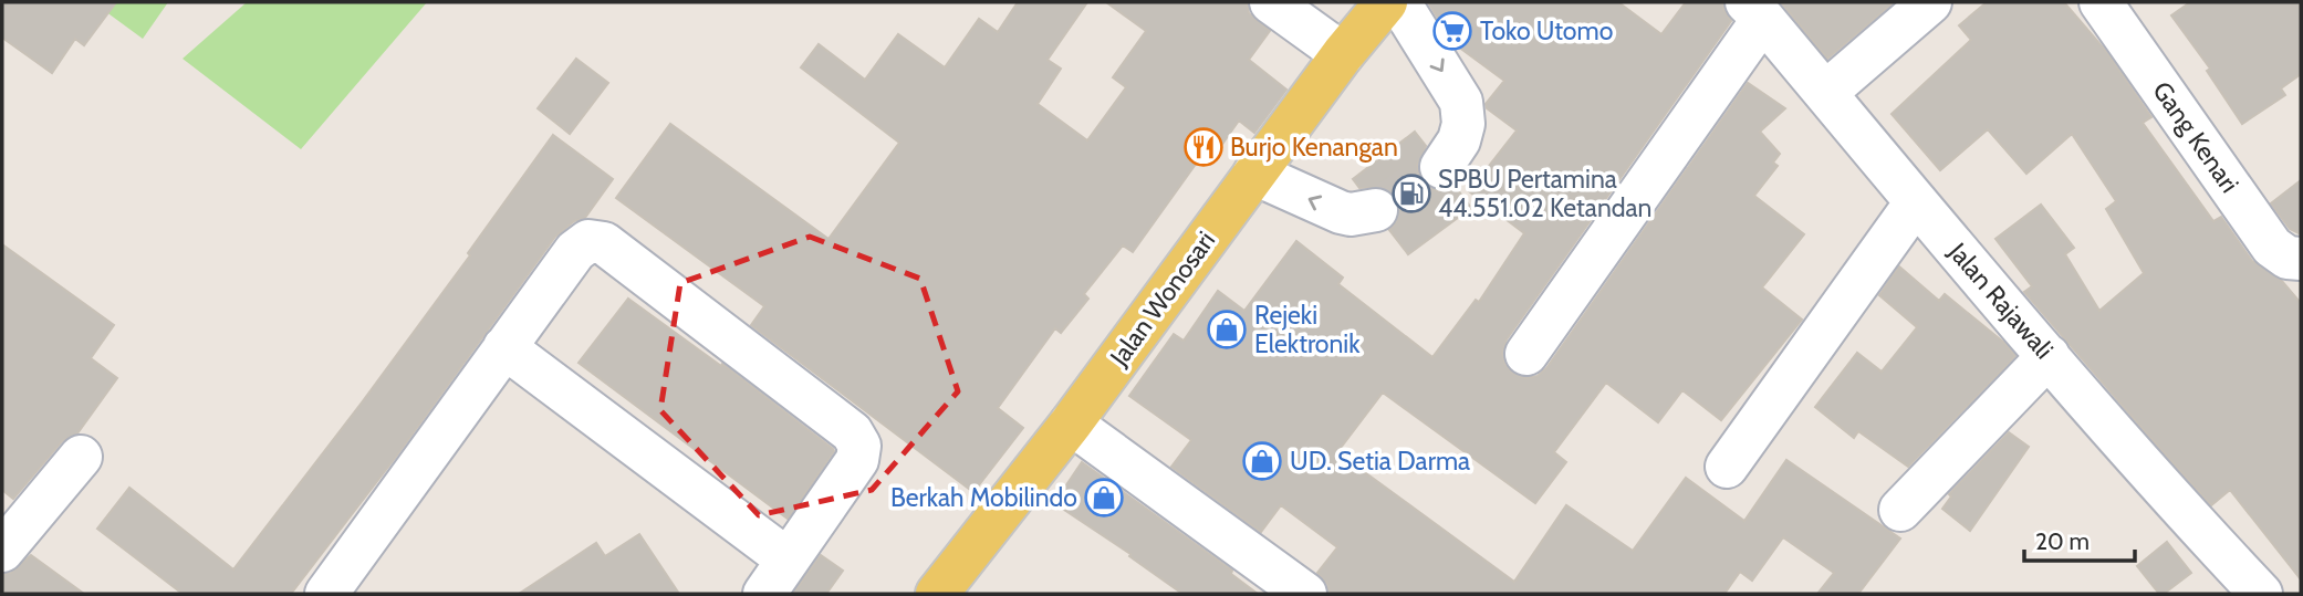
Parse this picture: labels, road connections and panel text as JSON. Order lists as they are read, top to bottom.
{
  "streets": {
    "main road": ["Jalan Wonosari"],
    "street": ["Gang Kenari", "Jalan Rajawali"]
  },
  "places": {
    "supermarket": ["Toko Utomo"],
    "restaurant": ["Burjo Kenangan"],
    "fuel station": ["SPBU Pertamina 44.551.02 Ketandan"],
    "shop": ["Rejeki Elektronik", "UD. Setia Darma", "Berkah Mobilindo"]
  },
  "scale_bar": "20 m"
}
